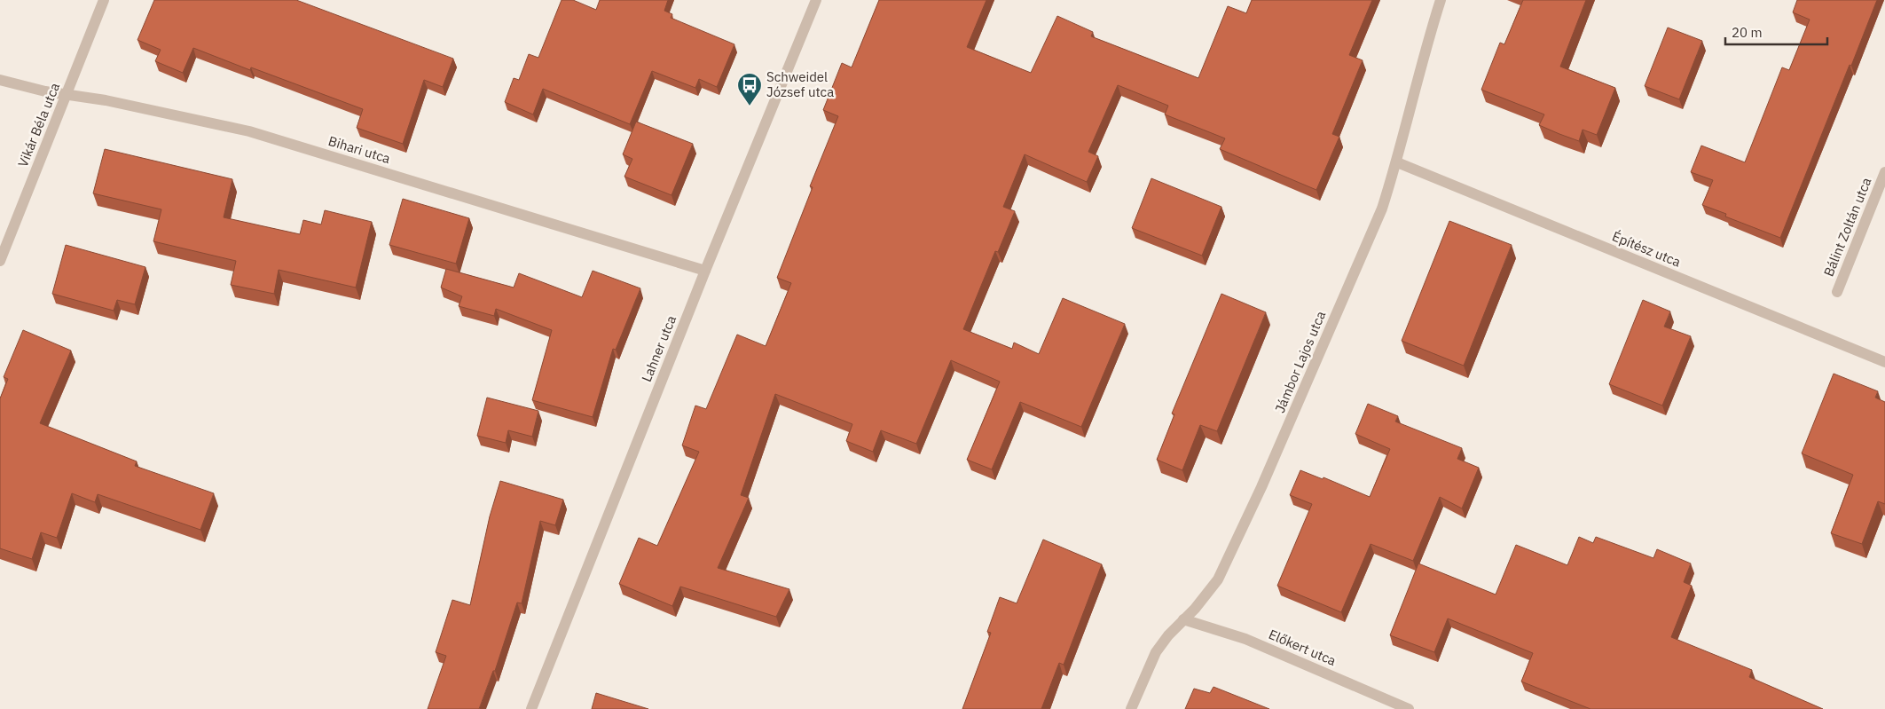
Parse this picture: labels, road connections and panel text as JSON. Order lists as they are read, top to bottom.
{
  "streets": {
    "street": [
      "Vikár Béla utca",
      "Bihari utca",
      "Bálint Zoltán utca",
      "Építész utca",
      "Lahner utca",
      "Jámbor Lajos utca",
      "Előkert utca"
    ]
  },
  "crossings": [
    ["Vikár Béla utca", "Bihari utca"],
    ["Bihari utca", "Lahner utca"],
    ["Építész utca", "Jámbor Lajos utca"],
    ["Jámbor Lajos utca", "Előkert utca"]
  ],
  "places": {
    "bus stop": ["Schweidel József utca"]
  },
  "scale_bar": "20 m"
}
